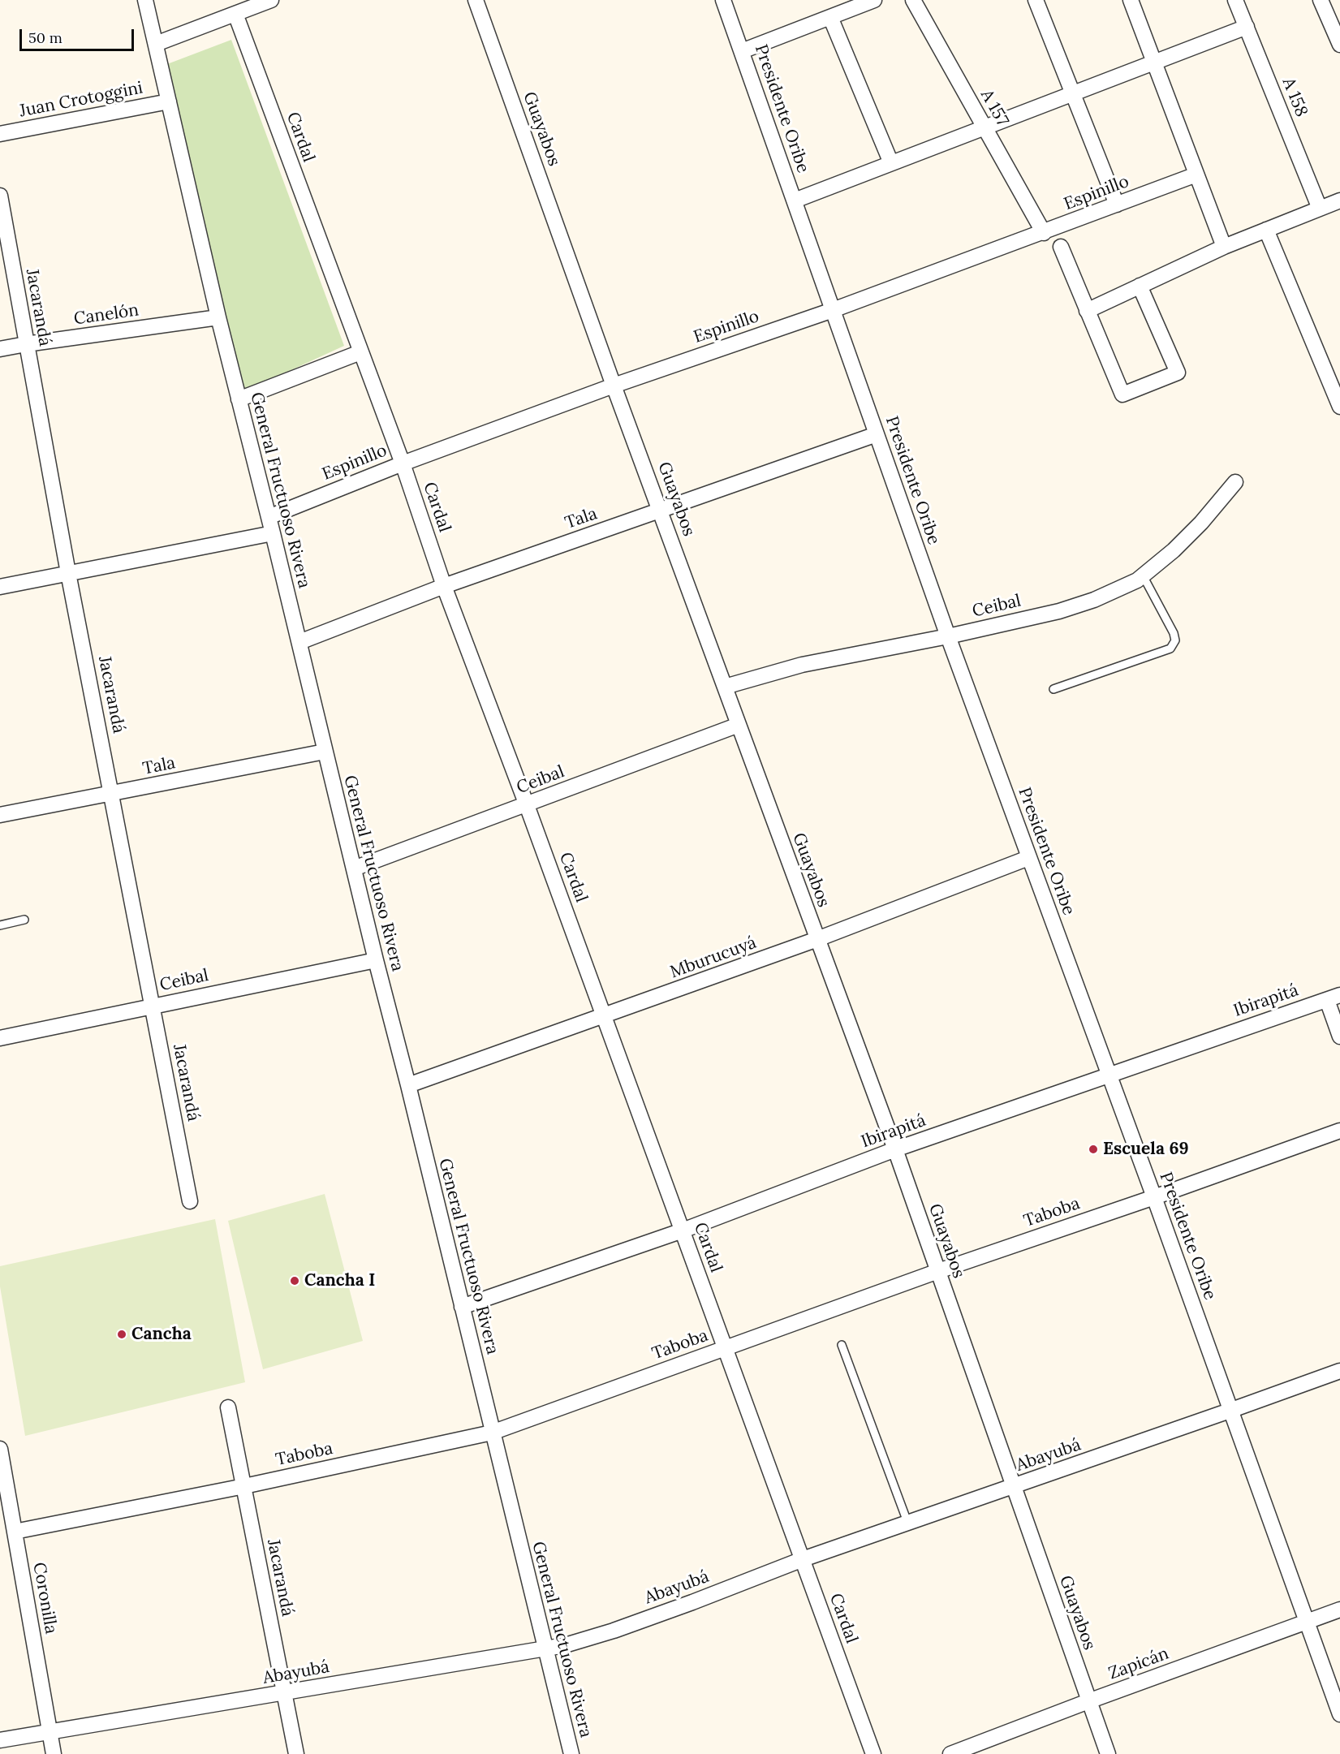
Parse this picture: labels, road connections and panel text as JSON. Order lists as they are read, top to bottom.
{
  "streets": {
    "street": [
      "A 158",
      "Juan Crotoggini",
      "A 157",
      "Presidente Oribe",
      "Guayabos",
      "Cardal",
      "Espinillo",
      "Jacarandá",
      "Canelón",
      "General Fructuoso Rivera",
      "Tala",
      "Ceibal",
      "Mburucuyá",
      "Ibirapitá",
      "Taboba",
      "Abayubá",
      "Coronilla",
      "Zapicán"
    ]
  },
  "crossings": [
    ["Juan Crotoggini", "General Fructuoso Rivera"],
    ["A 157", "Espinillo"],
    ["Presidente Oribe", "Espinillo"],
    ["Presidente Oribe", "Tala"],
    ["Presidente Oribe", "Ceibal"],
    ["Presidente Oribe", "Mburucuyá"],
    ["Presidente Oribe", "Ibirapitá"],
    ["Presidente Oribe", "Taboba"],
    ["Presidente Oribe", "Abayubá"],
    ["Presidente Oribe", "Zapicán"],
    ["Guayabos", "Espinillo"],
    ["Guayabos", "Tala"],
    ["Guayabos", "Ceibal"],
    ["Guayabos", "Mburucuyá"],
    ["Guayabos", "Ibirapitá"],
    ["Guayabos", "Taboba"],
    ["Guayabos", "Abayubá"],
    ["Guayabos", "Zapicán"],
    ["Cardal", "Espinillo"],
    ["Cardal", "Tala"],
    ["Cardal", "Ceibal"],
    ["Cardal", "Mburucuyá"],
    ["Cardal", "Ibirapitá"],
    ["Cardal", "Taboba"],
    ["Cardal", "Abayubá"],
    ["Espinillo", "General Fructuoso Rivera"],
    ["Jacarandá", "Canelón"],
    ["Jacarandá", "Tala"],
    ["Jacarandá", "Ceibal"],
    ["Jacarandá", "Taboba"],
    ["Jacarandá", "Abayubá"],
    ["Canelón", "General Fructuoso Rivera"],
    ["General Fructuoso Rivera", "Tala"],
    ["General Fructuoso Rivera", "Ceibal"],
    ["General Fructuoso Rivera", "Mburucuyá"],
    ["General Fructuoso Rivera", "Ibirapitá"],
    ["General Fructuoso Rivera", "Taboba"],
    ["General Fructuoso Rivera", "Abayubá"],
    ["Taboba", "Coronilla"],
    ["Abayubá", "Coronilla"]
  ],
  "places": ["Escuela 69", "Cancha I", "Cancha"],
  "scale_bar": "50 m"
}
